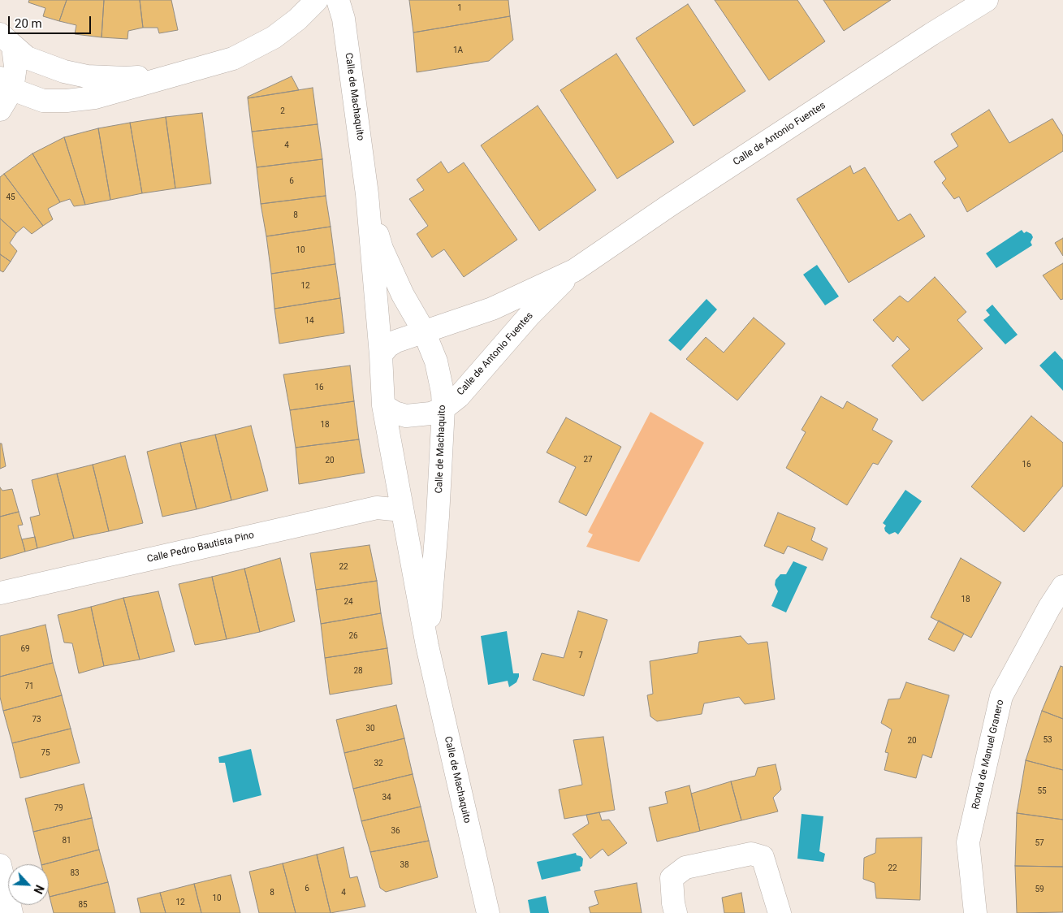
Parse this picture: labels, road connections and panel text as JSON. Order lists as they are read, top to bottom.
{
  "streets": {
    "street": [
      "Calle de Machaquito",
      "Calle de Antonio Fuentes",
      "Calle Pedro Bautista Pino",
      "Ronda de Manuel Granero"
    ]
  },
  "crossings": [
    ["Calle de Machaquito", "Calle de Antonio Fuentes"],
    ["Calle de Machaquito", "Calle Pedro Bautista Pino"]
  ],
  "house_numbers": [
    "1",
    "1A",
    "2",
    "4",
    "6",
    "45",
    "8",
    "10",
    "12",
    "14",
    "16",
    "18",
    "27",
    "20",
    "16",
    "22",
    "18",
    "24",
    "26",
    "69",
    "7",
    "28",
    "71",
    "73",
    "30",
    "53",
    "20",
    "75",
    "32",
    "55",
    "34",
    "79",
    "36",
    "81",
    "57",
    "38",
    "22",
    "83",
    "6",
    "59",
    "8",
    "4",
    "10",
    "12",
    "85"
  ],
  "scale_bar": "20 m",
  "north": "bottom right"
}
